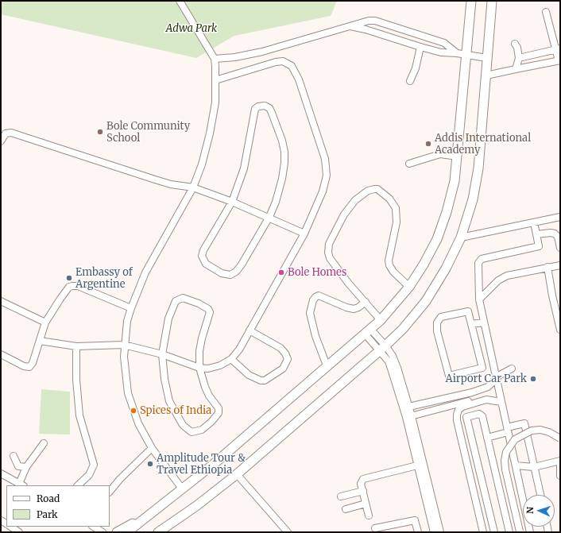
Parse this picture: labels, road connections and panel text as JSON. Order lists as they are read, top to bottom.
{
  "parks": ["Adwa Park"],
  "places": [
    "Bole Community School",
    "Addis International Academy",
    "Bole Homes",
    "Embassy of Argentine",
    "Airport Car Park",
    "Spices of India",
    "Amplitude Tour & Travel Ethiopia"
  ],
  "legend": ["Road", "Park"],
  "north": "left"
}
